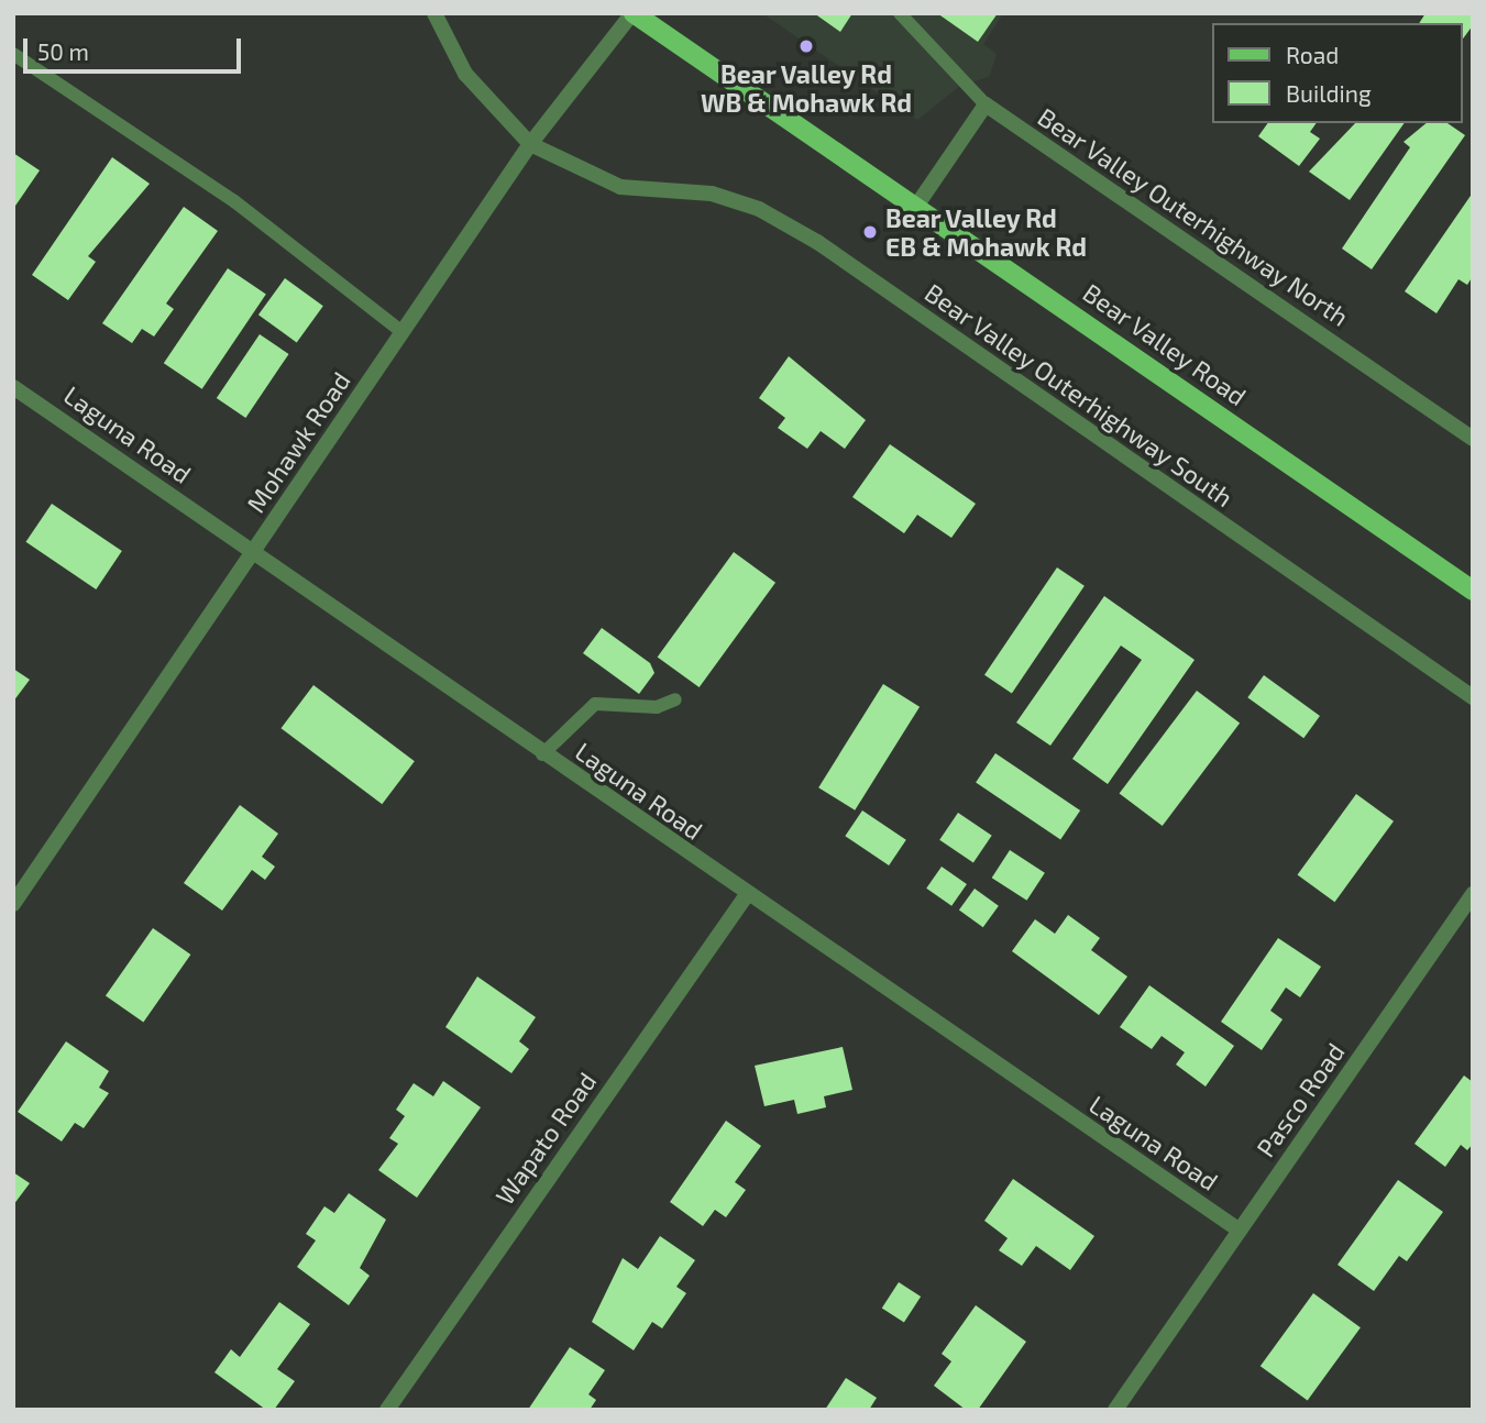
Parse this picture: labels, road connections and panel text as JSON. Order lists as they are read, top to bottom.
{
  "streets": {
    "main road": ["Bear Valley Road"],
    "street": [
      "Bear Valley Outerhighway North",
      "Bear Valley Outerhighway South",
      "Laguna Road",
      "Mohawk Road",
      "Pasco Road",
      "Wapato Road"
    ]
  },
  "crossings": [
    ["Bear Valley Road", "Mohawk Road"],
    ["Bear Valley Outerhighway South", "Mohawk Road"],
    ["Laguna Road", "Mohawk Road"],
    ["Laguna Road", "Pasco Road"],
    ["Laguna Road", "Wapato Road"]
  ],
  "places": ["Bear Valley Rd WB & Mohawk Rd", "Bear Valley Rd EB & Mohawk Rd"],
  "legend": ["Road", "Building"],
  "scale_bar": "50 m"
}
